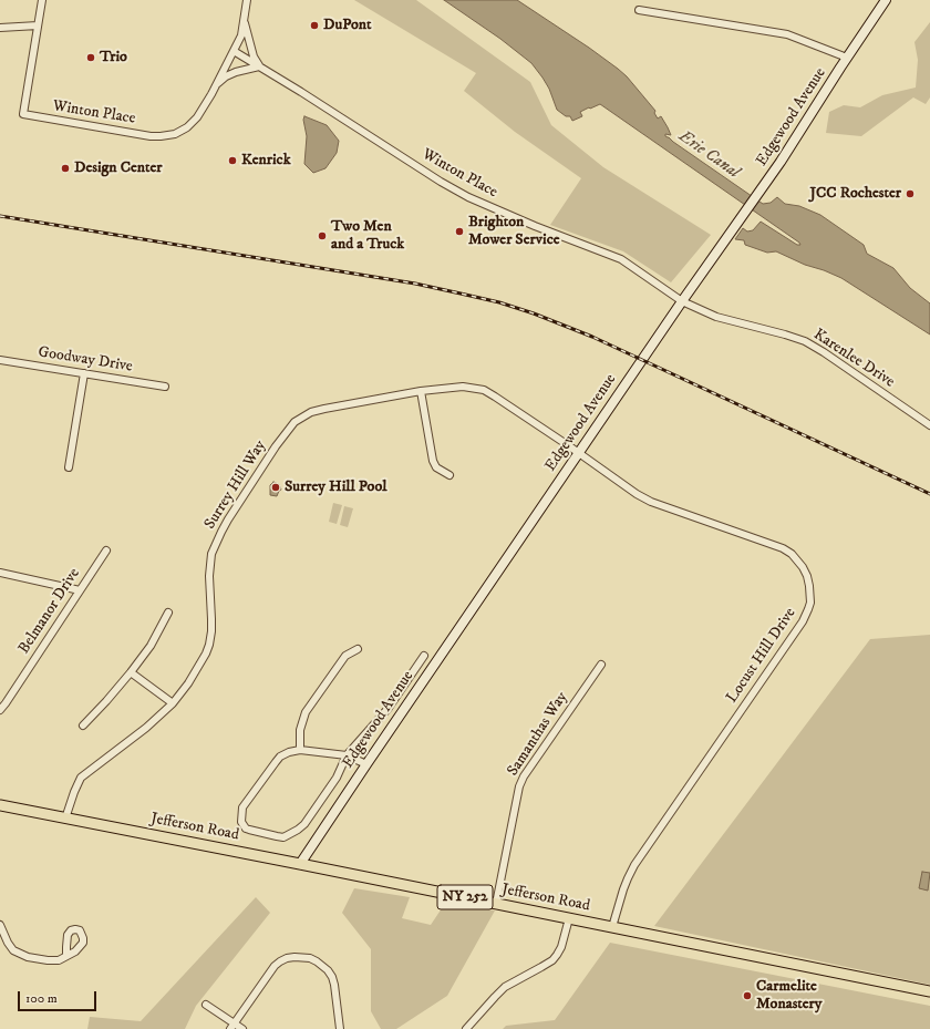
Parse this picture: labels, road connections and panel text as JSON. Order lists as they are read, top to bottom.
{
  "streets": {
    "main road": ["Jefferson Road", "NY 252"],
    "street": [
      "Winton Place",
      "Edgewood Avenue",
      "Karenlee Drive",
      "Goodway Drive",
      "Surrey Hill Way",
      "Belmanor Drive",
      "Locust Hill Drive",
      "Samanthas Way"
    ]
  },
  "crossings": [
    ["Winton Place", "Edgewood Avenue"],
    ["Winton Place", "Karenlee Drive"],
    ["Edgewood Avenue", "Karenlee Drive"],
    ["Edgewood Avenue", "Surrey Hill Way"],
    ["Edgewood Avenue", "Locust Hill Drive"],
    ["Edgewood Avenue", "Jefferson Road"],
    ["Surrey Hill Way", "Locust Hill Drive"],
    ["Surrey Hill Way", "Jefferson Road"],
    ["Locust Hill Drive", "Jefferson Road"],
    ["Samanthas Way", "Jefferson Road"]
  ],
  "water": ["Erie Canal"],
  "places": [
    "DuPont",
    "Trio",
    "Kenrick",
    "Design Center",
    "JCC Rochester",
    "Brighton Mower Service",
    "Two Men and a Truck",
    "Surrey Hill Pool",
    "Carmelite Monastery"
  ],
  "scale_bar": "100 m"
}
